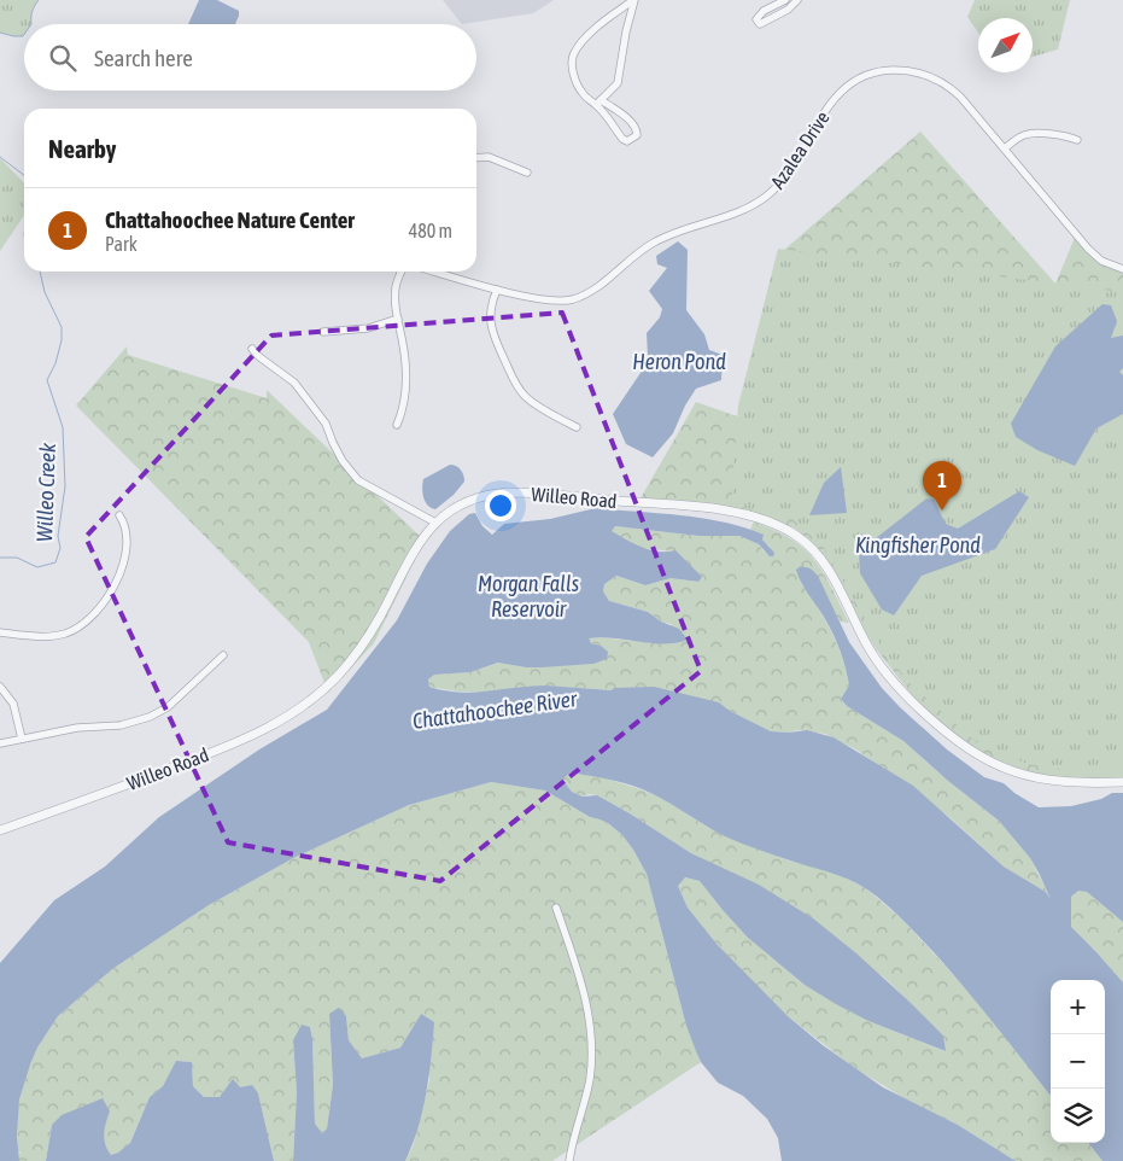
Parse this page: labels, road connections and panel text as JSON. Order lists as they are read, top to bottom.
{
  "streets": {
    "street": ["Azalea Drive", "Willeo Road"]
  },
  "water": [
    "Heron Pond",
    "Willeo Creek",
    "Kingfisher Pond",
    "Morgan Falls Reservoir",
    "Chattahoochee River"
  ],
  "north": "top right",
  "page": {
    "search": "Search here",
    "heading": "Nearby",
    "list": [
      {
        "mark": "1",
        "name": "Chattahoochee Nature Center",
        "note": "Park",
        "value": "480 m"
      }
    ],
    "pins": "1",
    "map_buttons": ["+", "−"]
  }
}
